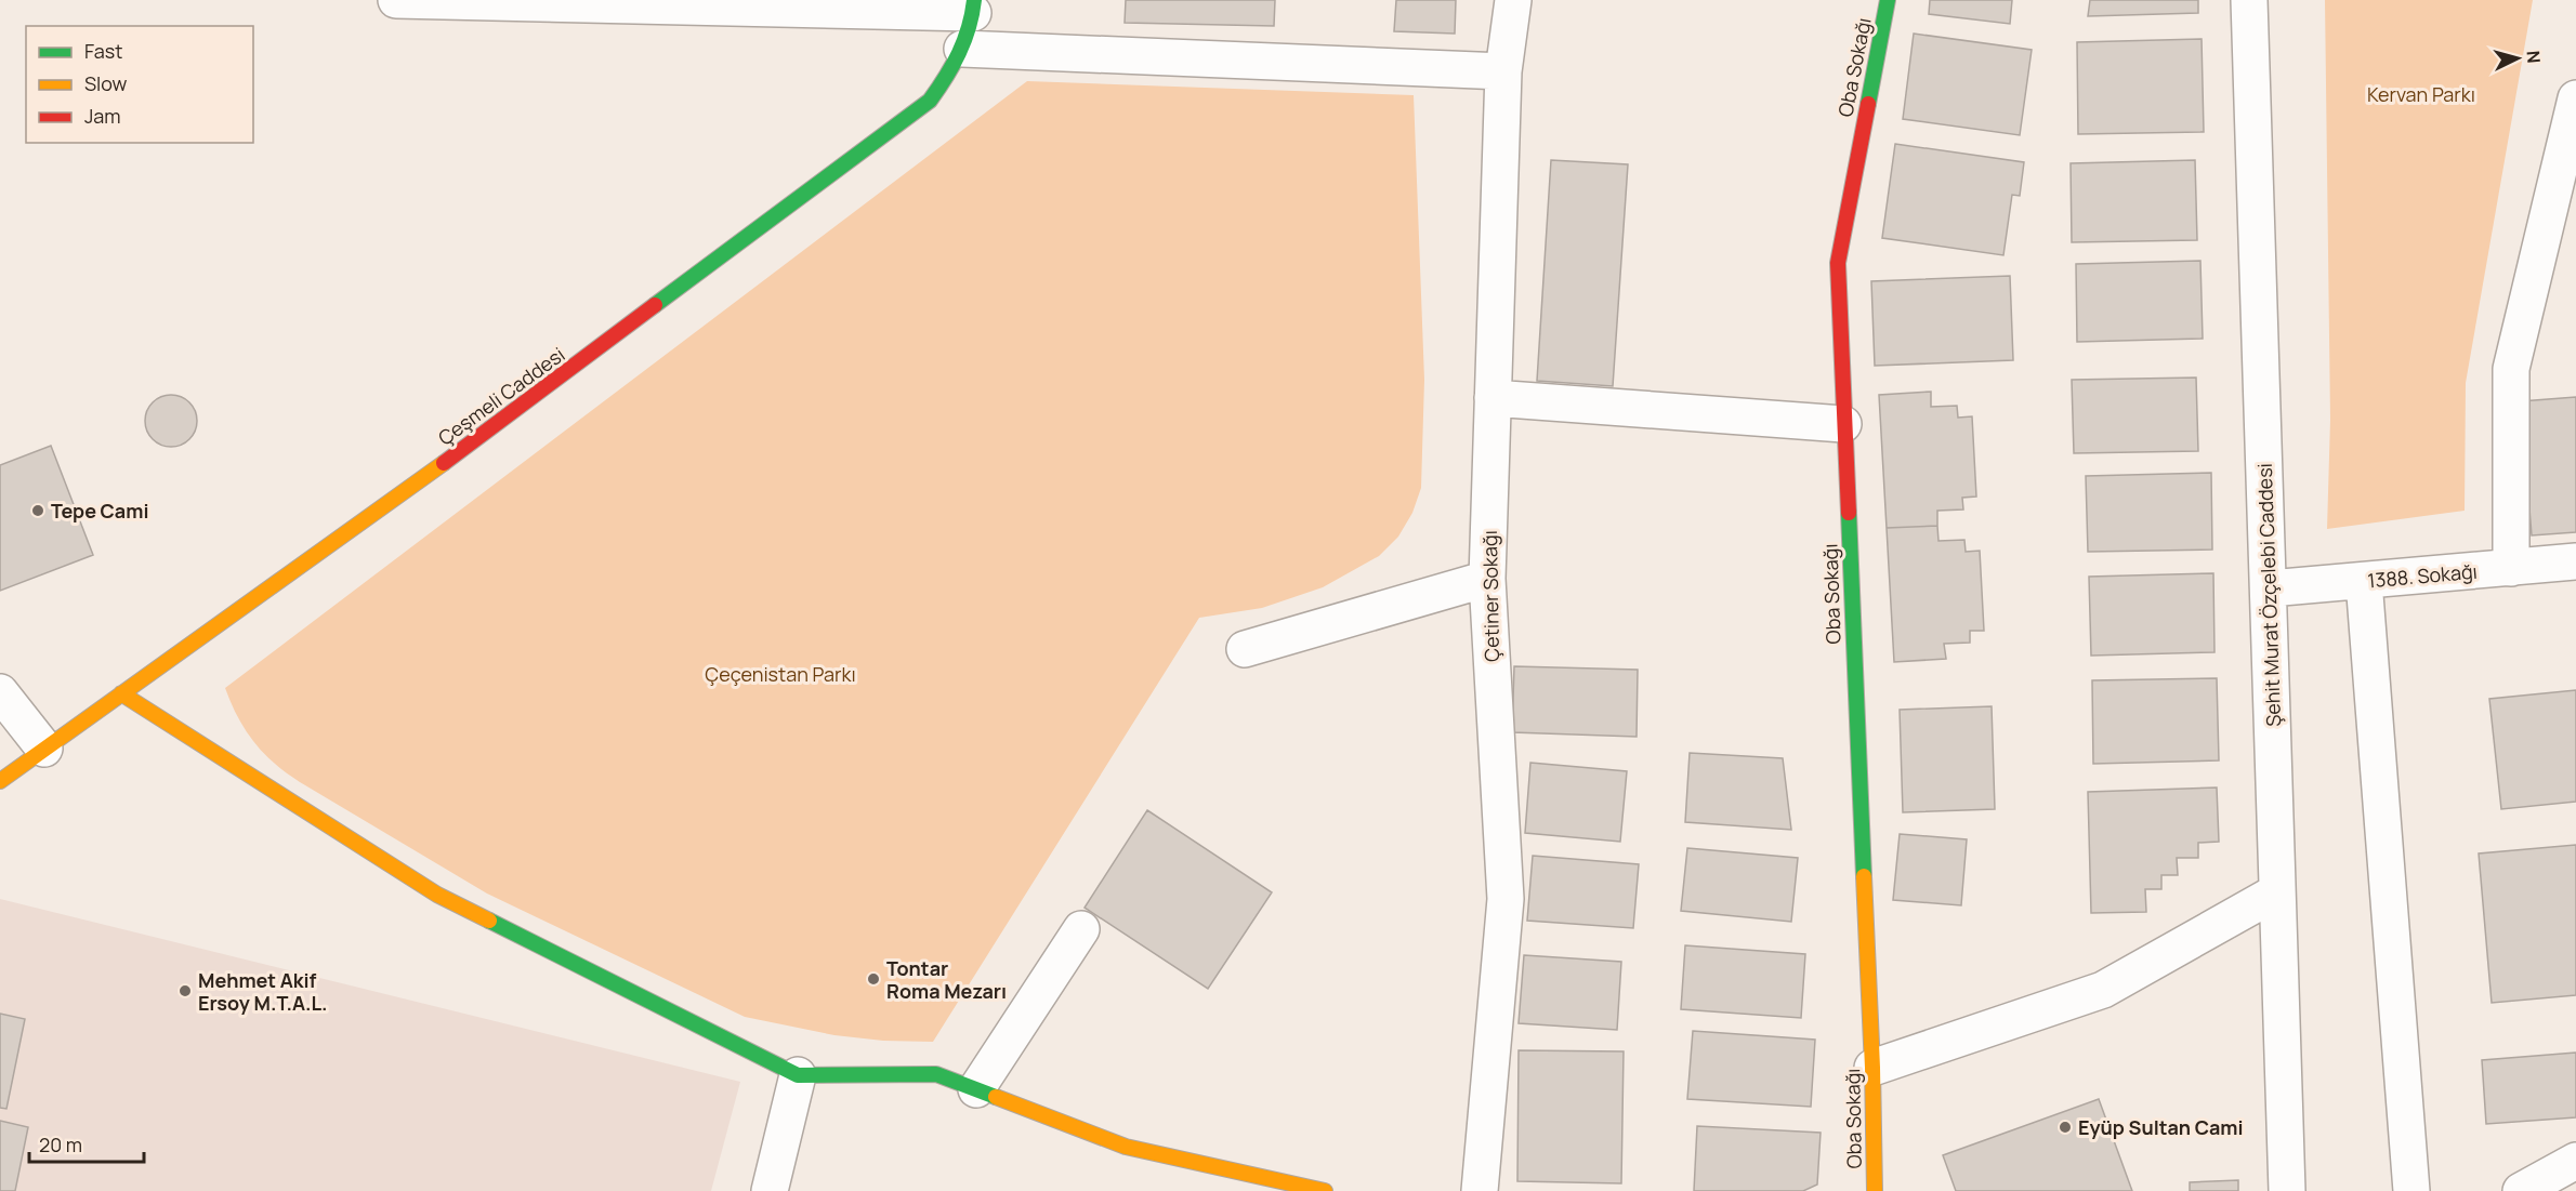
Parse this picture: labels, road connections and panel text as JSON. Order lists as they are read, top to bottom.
{
  "streets": {
    "street": [
      "Oba Sokağı",
      "Çeşmeli Caddesi",
      "1388. Sokağı",
      "Şehit Murat Özçelebi Caddesi",
      "Çetiner Sokağı"
    ]
  },
  "crossings": [
    ["1388. Sokağı", "Şehit Murat Özçelebi Caddesi"]
  ],
  "parks": ["Kervan Parkı", "Çeçenistan Parkı"],
  "places": [
    "Tepe Cami",
    "Tontar Roma Mezarı",
    "Mehmet Akif Ersoy M.T.A.L.",
    "Eyüp Sultan Cami"
  ],
  "legend": ["Fast", "Slow", "Jam"],
  "scale_bar": "20 m",
  "north": "right"
}
